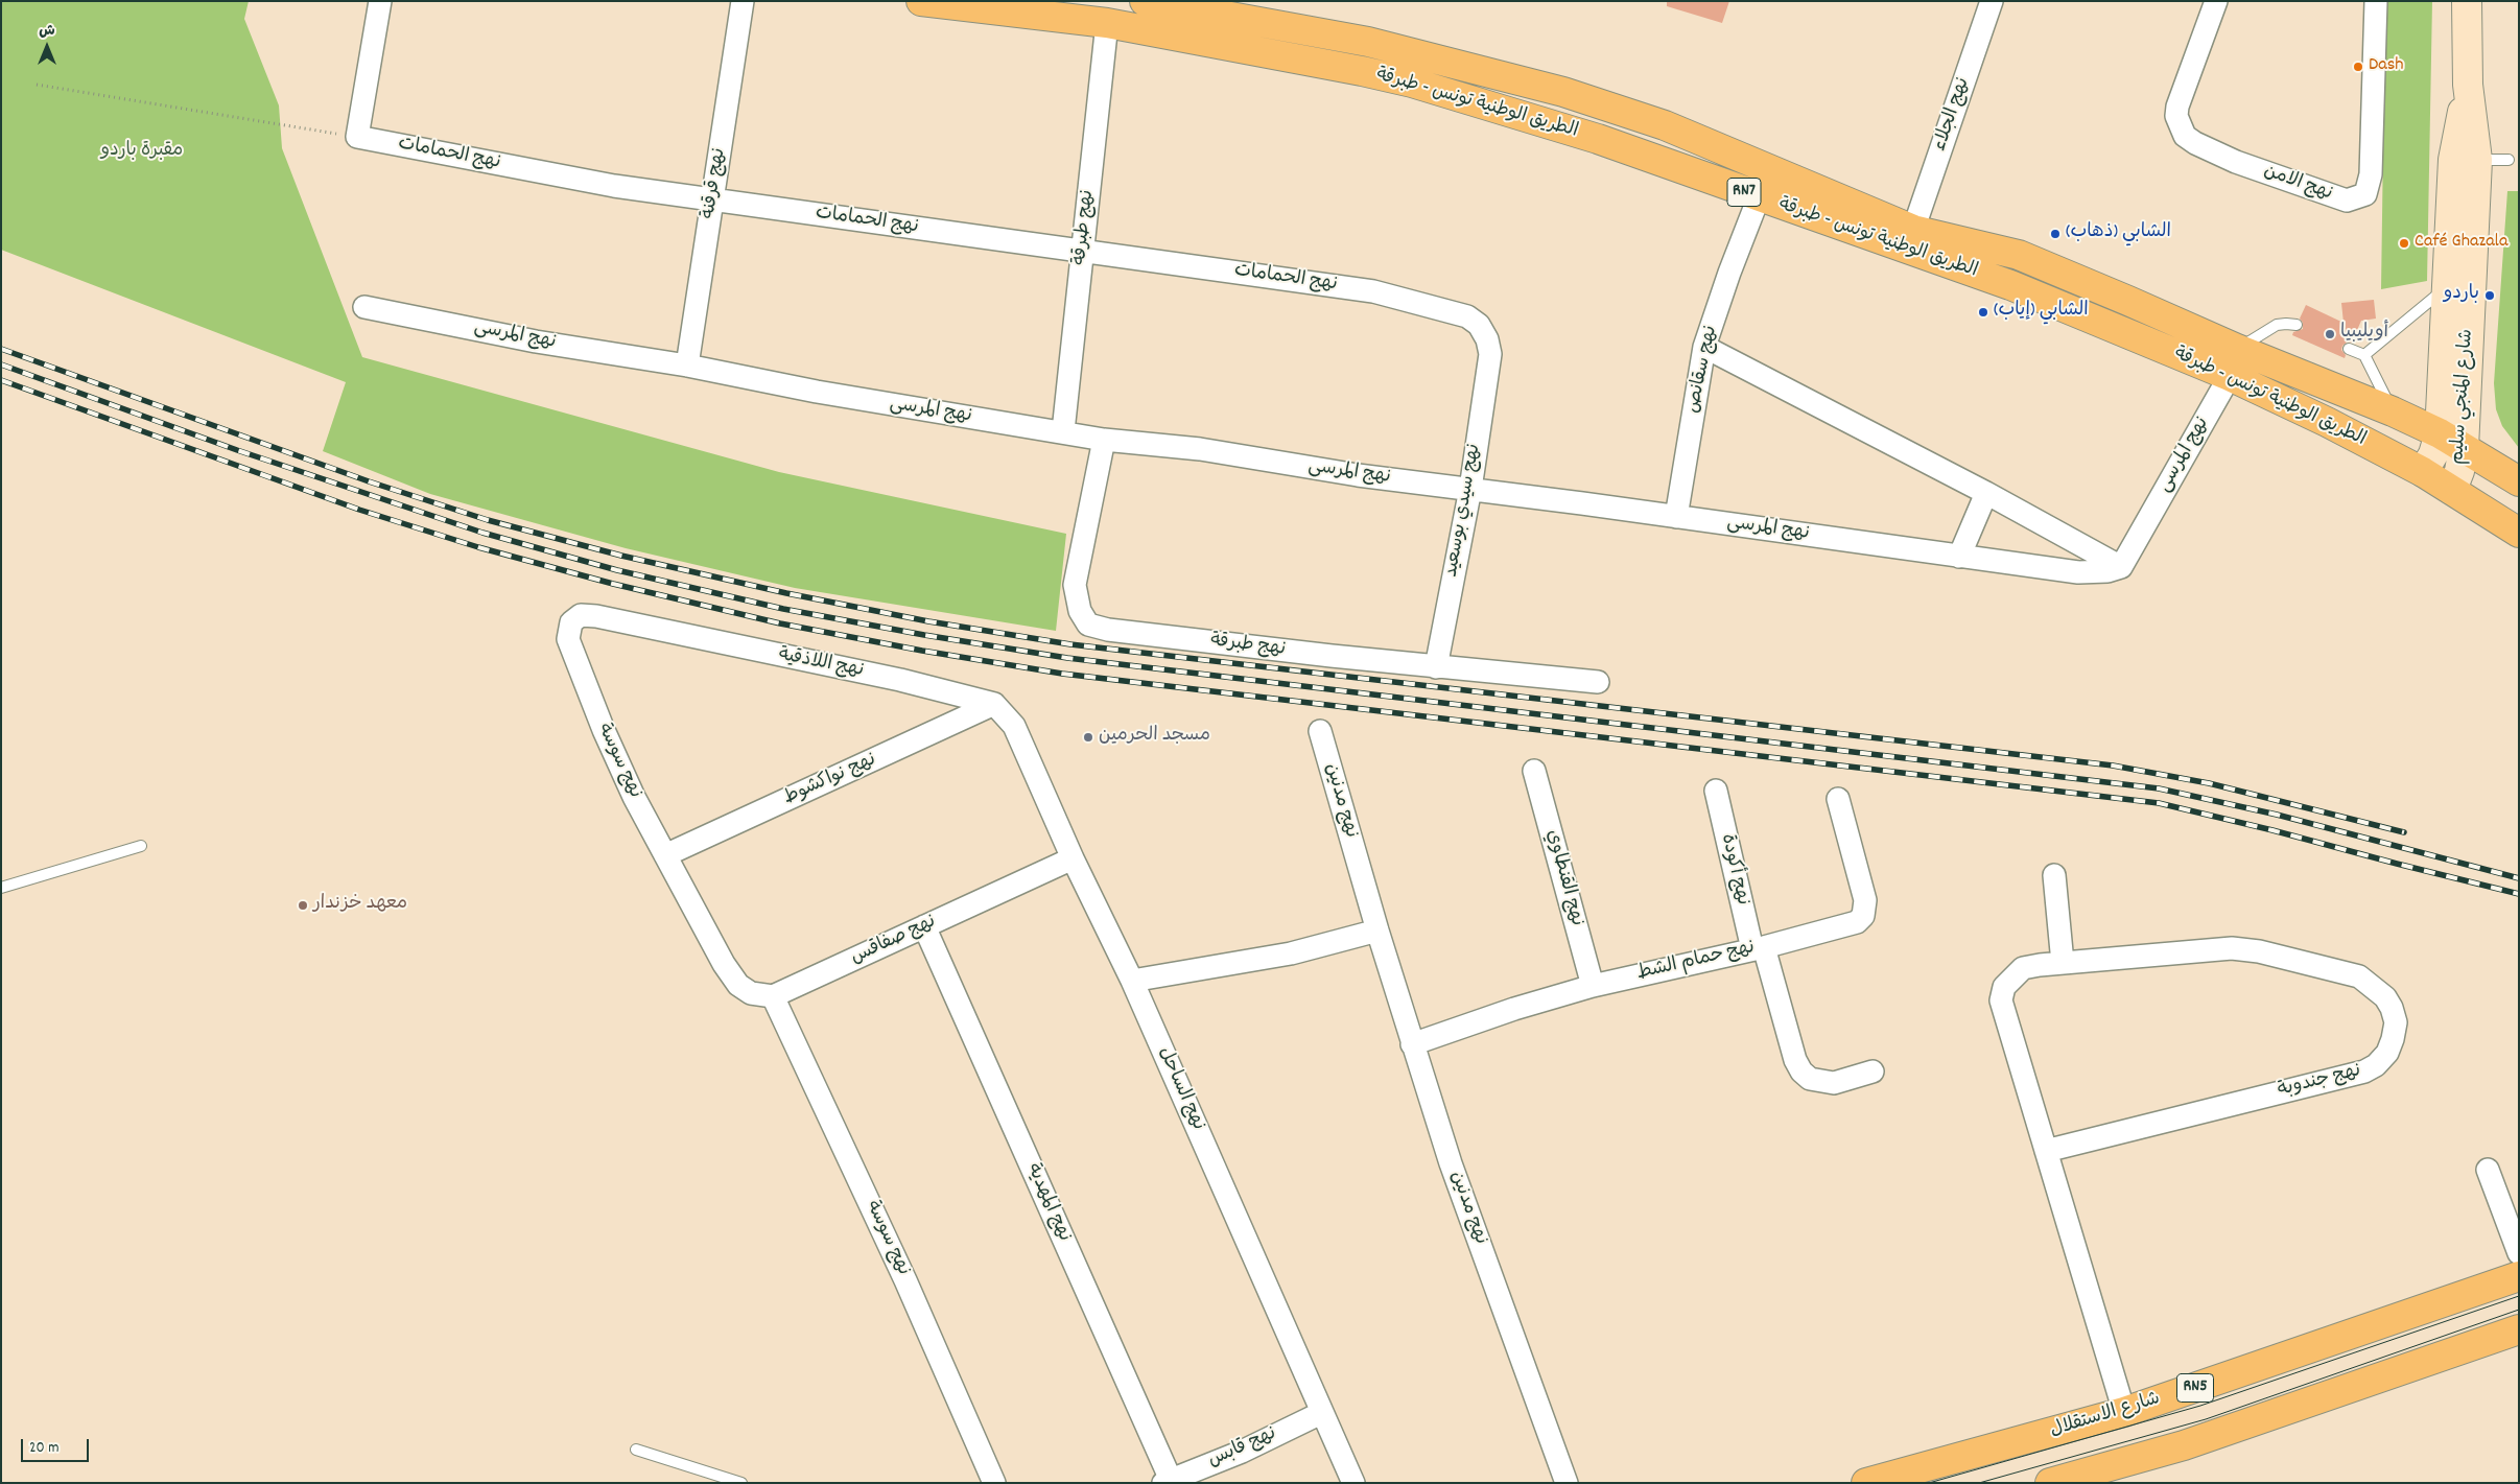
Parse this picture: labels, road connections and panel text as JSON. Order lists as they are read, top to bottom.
{
  "streets": {
    "main road": [
      "الطريق الوطنية تونس - طبرقة",
      "RN7",
      "شارع المنجي سليم",
      "RN5",
      "شارع الاستقلال"
    ],
    "street": [
      "نهج الجلاء",
      "نهج الحمامات",
      "نهج قرقنة",
      "نهج الامن",
      "نهج طبرقة",
      "نهج المرسى",
      "نهج سقانص",
      "نهج سيدي بوسعيد",
      "نهج اللاذقية",
      "نهج سوسة",
      "نهج نواكشوط",
      "نهج مدنين",
      "نهج أكودة",
      "نهج القنطاوي",
      "نهج صفاقس",
      "نهج حمام الشط",
      "نهج جندوبة",
      "نهج الساحل",
      "نهج المهدية",
      "نهج قابس"
    ]
  },
  "crossings": [
    ["الطريق الوطنية تونس - طبرقة", "نهج الجلاء"],
    ["الطريق الوطنية تونس - طبرقة", "نهج طبرقة"],
    ["الطريق الوطنية تونس - طبرقة", "نهج المرسى"],
    ["الطريق الوطنية تونس - طبرقة", "نهج سقانص"],
    ["الطريق الوطنية تونس - طبرقة", "شارع المنجي سليم"],
    ["نهج الحمامات", "نهج قرقنة"],
    ["نهج الحمامات", "نهج طبرقة"],
    ["نهج الحمامات", "نهج سيدي بوسعيد"],
    ["نهج قرقنة", "نهج المرسى"],
    ["نهج طبرقة", "نهج المرسى"],
    ["نهج طبرقة", "نهج سيدي بوسعيد"],
    ["نهج المرسى", "نهج سقانص"],
    ["نهج المرسى", "نهج سيدي بوسعيد"],
    ["نهج اللاذقية", "نهج سوسة"],
    ["نهج اللاذقية", "نهج نواكشوط"],
    ["نهج اللاذقية", "نهج الساحل"],
    ["نهج سوسة", "نهج نواكشوط"],
    ["نهج سوسة", "نهج صفاقس"],
    ["نهج نواكشوط", "نهج الساحل"],
    ["نهج مدنين", "نهج حمام الشط"],
    ["نهج أكودة", "نهج حمام الشط"],
    ["نهج القنطاوي", "نهج حمام الشط"],
    ["نهج صفاقس", "نهج الساحل"],
    ["نهج صفاقس", "نهج المهدية"],
    ["نهج جندوبة", "شارع الاستقلال"],
    ["نهج الساحل", "نهج قابس"],
    ["نهج المهدية", "نهج قابس"]
  ],
  "parks": ["مقبرة باردو"],
  "places": [
    "Dash",
    "الشابي (ذهاب)",
    "Café Ghazala",
    "باردو",
    "الشابي (إياب)",
    "أويليبيا",
    "مسجد الحرمين",
    "معهد خزندار"
  ],
  "scale_bar": "20 m",
  "north": "top"
}
